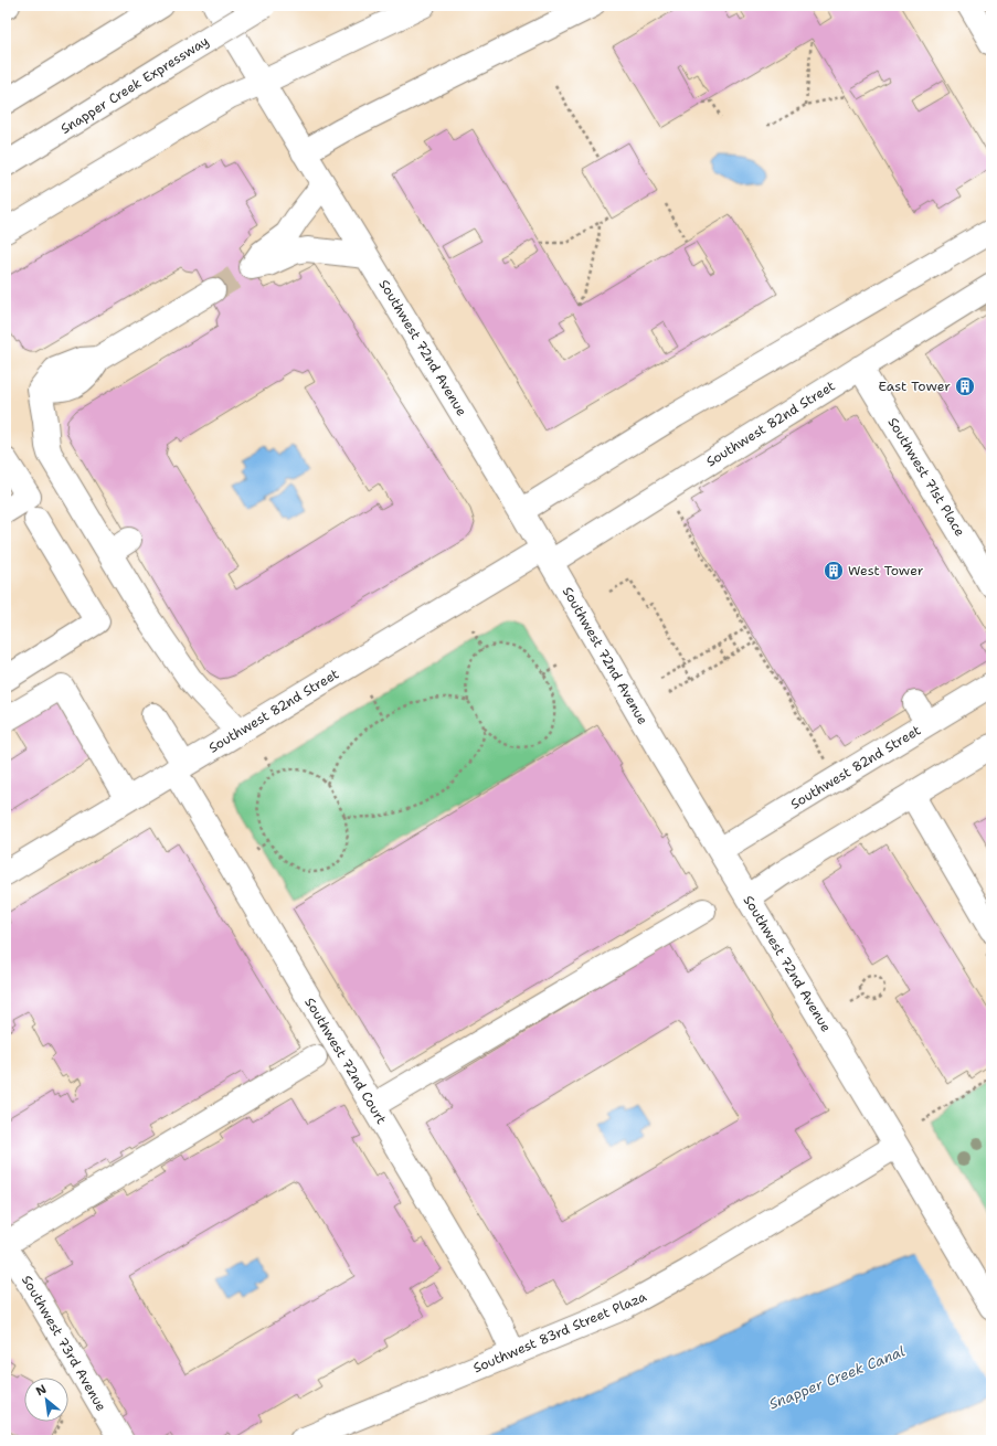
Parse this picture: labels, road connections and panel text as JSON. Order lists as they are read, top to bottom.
{
  "streets": {
    "main road": [
      "Snapper Creek Expressway",
      "Southwest 72nd Avenue",
      "Southwest 82nd Street",
      "Southwest 71st Place",
      "Southwest 72nd Court",
      "Southwest 83rd Street Plaza",
      "Southwest 73rd Avenue"
    ]
  },
  "crossings": [
    ["Southwest 72nd Avenue", "Southwest 82nd Street"],
    ["Southwest 72nd Avenue", "Southwest 83rd Street Plaza"],
    ["Southwest 82nd Street", "Southwest 71st Place"],
    ["Southwest 82nd Street", "Southwest 72nd Court"],
    ["Southwest 72nd Court", "Southwest 83rd Street Plaza"]
  ],
  "water": ["Snapper Creek Canal"],
  "places": {
    "building": ["East Tower", "West Tower"]
  },
  "north": "top left"
}
